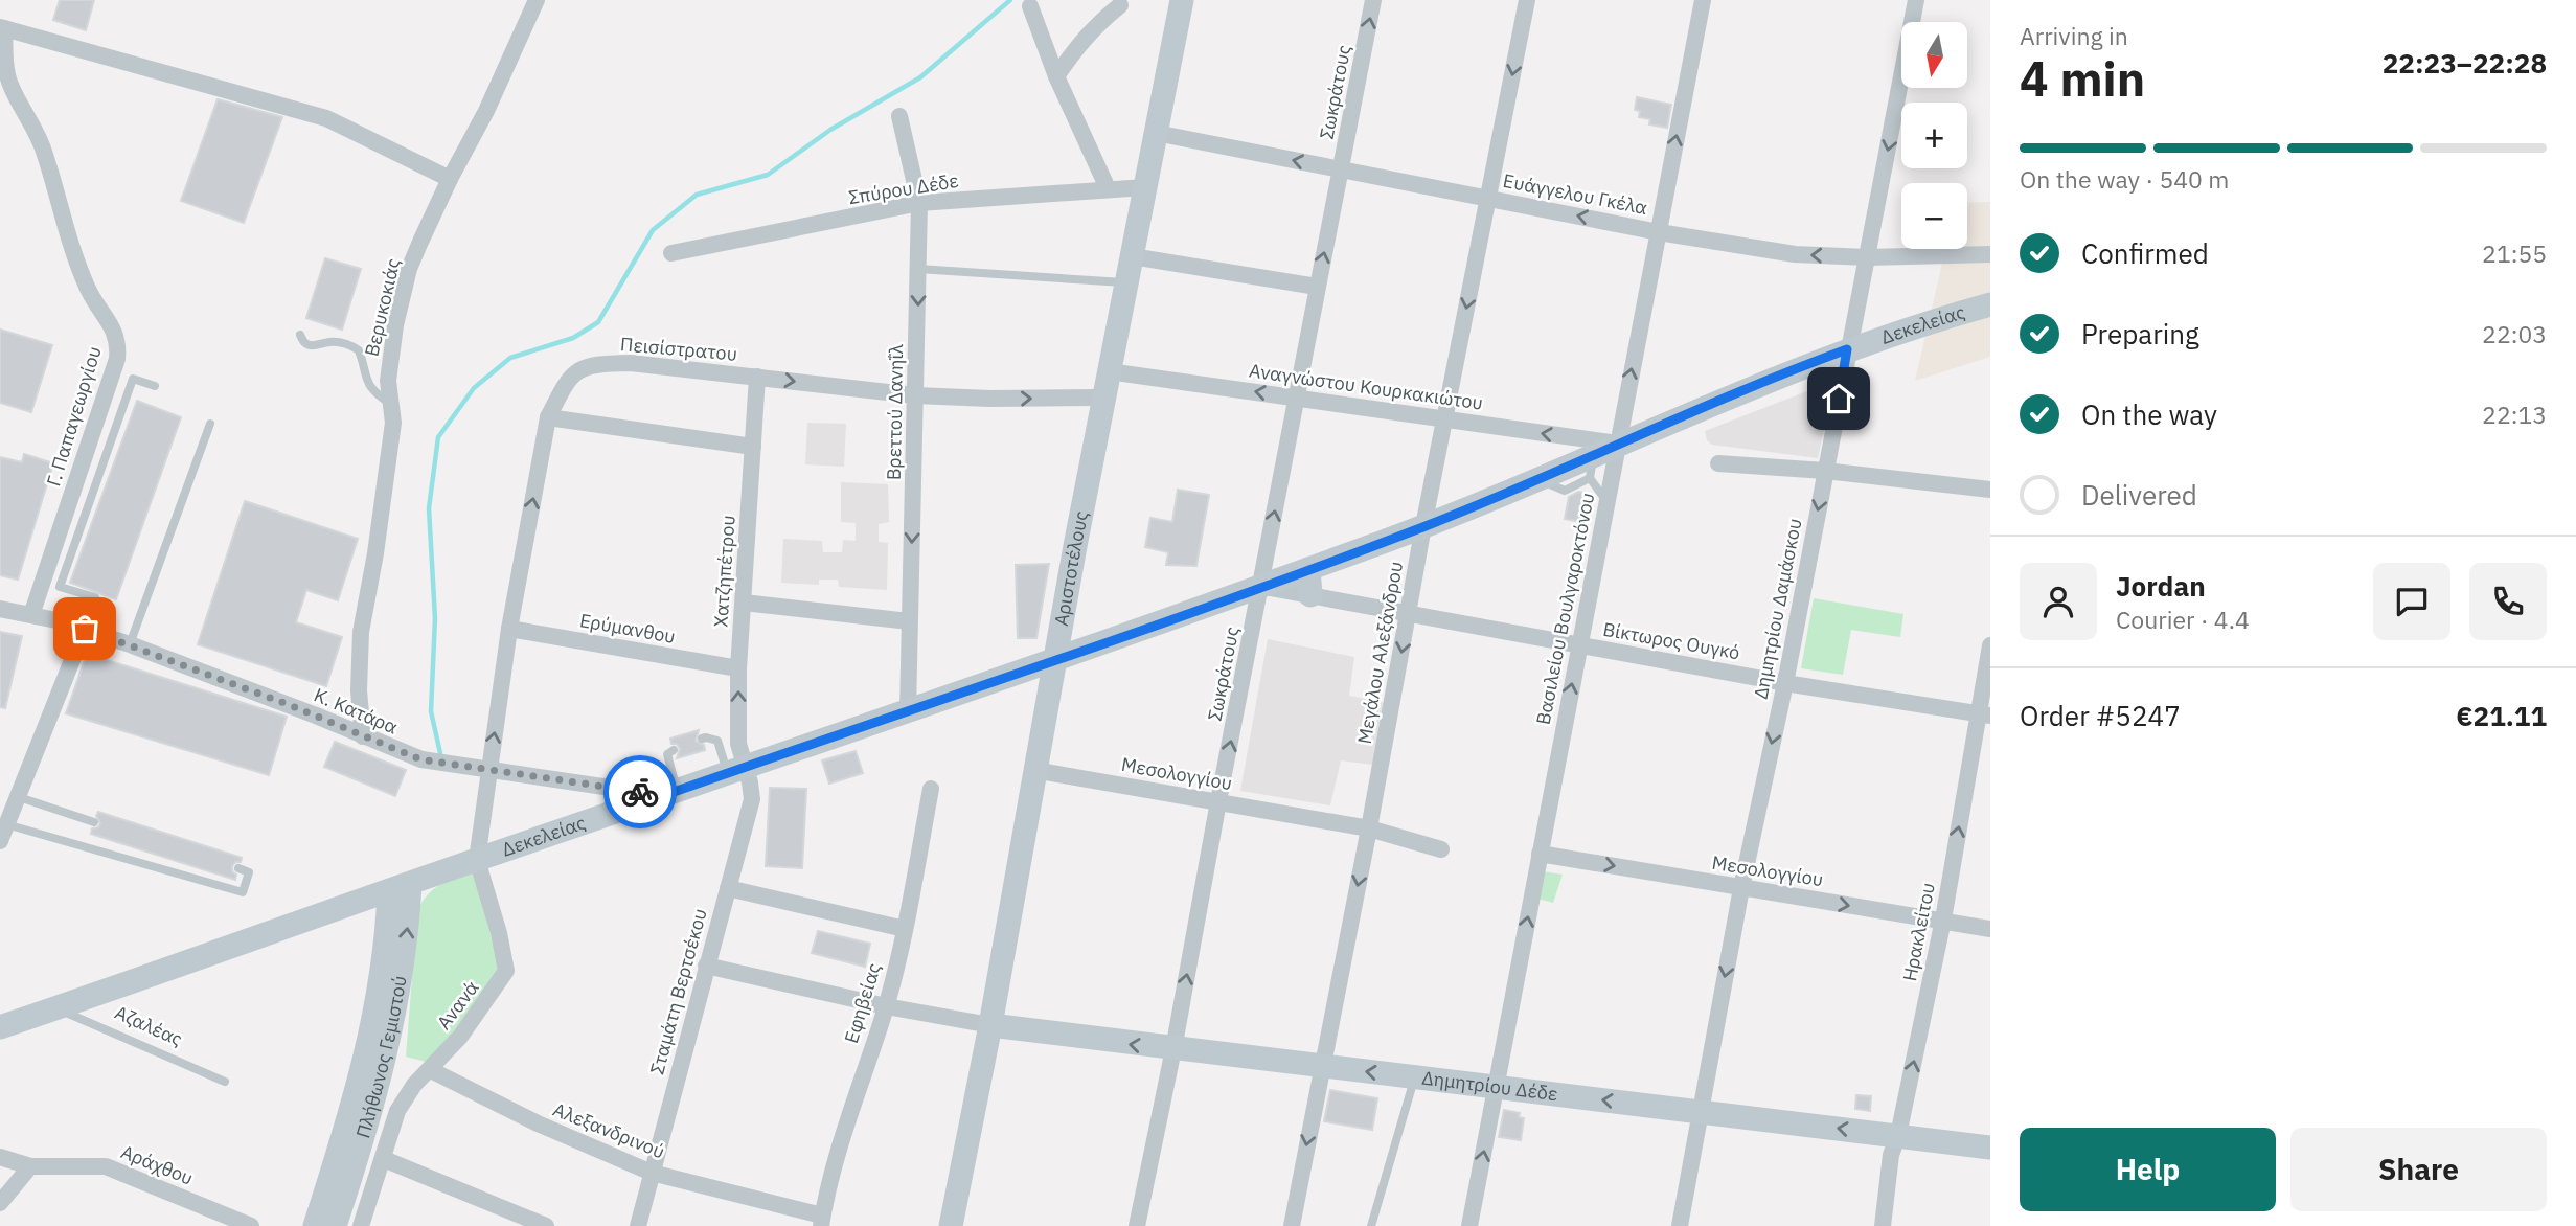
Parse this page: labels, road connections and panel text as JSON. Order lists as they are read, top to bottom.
{
  "streets": {
    "street": [
      "Σωκράτους",
      "Σπύρου Δέδε",
      "Ευάγγελου Γκέλα",
      "Βερυκοκιάς",
      "Δεκελείας",
      "Πεισίστρατου",
      "Αναγνώστου Κουρκακιώτου",
      "Βρεττού Δανηΐλ",
      "Γ. Παπαγεωργίου",
      "Αριστοτέλους",
      "Χατζηπέτρου",
      "Βασιλείου Βουλγαροκτόνου",
      "Δημητρίου Δαμάσκου",
      "Ερύμανθου",
      "Βίκτωρος Ουγκό",
      "Μεγάλου Αλεξάνδρου",
      "Κ. Κατάρα",
      "Μεσολογγίου",
      "Ηρακλείτου",
      "Σταμάτη Βερτσέκου",
      "Εφηβείας",
      "Ανανά",
      "Πλήθωνος Γεμιστού",
      "Δημητρίου Δέδε",
      "Αλεξανδρινού",
      "Αράχθου"
    ],
    "lane": ["Αζαλέας"]
  },
  "crossings": [
    ["Σωκράτους", "Ευάγγελου Γκέλα"],
    ["Σωκράτους", "Δεκελείας"],
    ["Σωκράτους", "Αναγνώστου Κουρκακιώτου"],
    ["Σωκράτους", "Βίκτωρος Ουγκό"],
    ["Σωκράτους", "Μεσολογγίου"],
    ["Σωκράτους", "Δημητρίου Δέδε"],
    ["Σπύρου Δέδε", "Βρεττού Δανηΐλ"],
    ["Σπύρου Δέδε", "Αριστοτέλους"],
    ["Ευάγγελου Γκέλα", "Αριστοτέλους"],
    ["Ευάγγελου Γκέλα", "Βασιλείου Βουλγαροκτόνου"],
    ["Ευάγγελου Γκέλα", "Δημητρίου Δαμάσκου"],
    ["Ευάγγελου Γκέλα", "Μεγάλου Αλεξάνδρου"],
    ["Βερυκοκιάς", "Κ. Κατάρα"],
    ["Δεκελείας", "Πεισίστρατου"],
    ["Δεκελείας", "Αναγνώστου Κουρκακιώτου"],
    ["Δεκελείας", "Βρεττού Δανηΐλ"],
    ["Δεκελείας", "Αριστοτέλους"],
    ["Δεκελείας", "Χατζηπέτρου"],
    ["Δεκελείας", "Βασιλείου Βουλγαροκτόνου"],
    ["Δεκελείας", "Δημητρίου Δαμάσκου"],
    ["Δεκελείας", "Βίκτωρος Ουγκό"],
    ["Δεκελείας", "Μεγάλου Αλεξάνδρου"],
    ["Δεκελείας", "Κ. Κατάρα"],
    ["Δεκελείας", "Σταμάτη Βερτσέκου"],
    ["Δεκελείας", "Ανανά"],
    ["Δεκελείας", "Αζαλέας"],
    ["Δεκελείας", "Πλήθωνος Γεμιστού"],
    ["Πεισίστρατου", "Βρεττού Δανηΐλ"],
    ["Πεισίστρατου", "Αριστοτέλους"],
    ["Πεισίστρατου", "Χατζηπέτρου"],
    ["Πεισίστρατου", "Ερύμανθου"],
    ["Πεισίστρατου", "Κ. Κατάρα"],
    ["Πεισίστρατου", "Ανανά"],
    ["Αναγνώστου Κουρκακιώτου", "Αριστοτέλους"],
    ["Αναγνώστου Κουρκακιώτου", "Βασιλείου Βουλγαροκτόνου"],
    ["Αναγνώστου Κουρκακιώτου", "Μεγάλου Αλεξάνδρου"],
    ["Γ. Παπαγεωργίου", "Κ. Κατάρα"],
    ["Αριστοτέλους", "Μεσολογγίου"],
    ["Αριστοτέλους", "Δημητρίου Δέδε"],
    ["Χατζηπέτρου", "Ερύμανθου"],
    ["Χατζηπέτρου", "Σταμάτη Βερτσέκου"],
    ["Βασιλείου Βουλγαροκτόνου", "Βίκτωρος Ουγκό"],
    ["Βασιλείου Βουλγαροκτόνου", "Μεσολογγίου"],
    ["Βασιλείου Βουλγαροκτόνου", "Δημητρίου Δέδε"],
    ["Δημητρίου Δαμάσκου", "Βίκτωρος Ουγκό"],
    ["Δημητρίου Δαμάσκου", "Μεσολογγίου"],
    ["Δημητρίου Δαμάσκου", "Δημητρίου Δέδε"],
    ["Βίκτωρος Ουγκό", "Μεγάλου Αλεξάνδρου"],
    ["Βίκτωρος Ουγκό", "Ηρακλείτου"],
    ["Μεγάλου Αλεξάνδρου", "Μεσολογγίου"],
    ["Μεγάλου Αλεξάνδρου", "Δημητρίου Δέδε"],
    ["Μεσολογγίου", "Ηρακλείτου"],
    ["Ηρακλείτου", "Δημητρίου Δέδε"],
    ["Σταμάτη Βερτσέκου", "Αλεξανδρινού"],
    ["Εφηβείας", "Αλεξανδρινού"],
    ["Ανανά", "Πλήθωνος Γεμιστού"],
    ["Ανανά", "Αλεξανδρινού"]
  ],
  "one_way": [
    "Σωκράτους",
    "Βρεττού Δανηΐλ",
    "Βασιλείου Βουλγαροκτόνου",
    "Δημητρίου Δαμάσκου",
    "Μεγάλου Αλεξάνδρου",
    "Μεσολογγίου",
    "Ηρακλείτου",
    "Δημητρίου Δέδε"
  ],
  "north": "bottom",
  "page": {
    "heading": ["4 min", "Arriving in", "22:23–22:28"],
    "panel": [
      "Jordan",
      "Courier · 4.4",
      "Order #5247",
      "€21.11"
    ],
    "map_buttons": ["+", "−"],
    "bar": "On the way · 540 m",
    "list": [
      ["Confirmed", "21:55"],
      ["Preparing", "22:03"],
      ["On the way", "22:13"],
      "Delivered"
    ],
    "buttons": ["Help", "Share"]
  }
}
